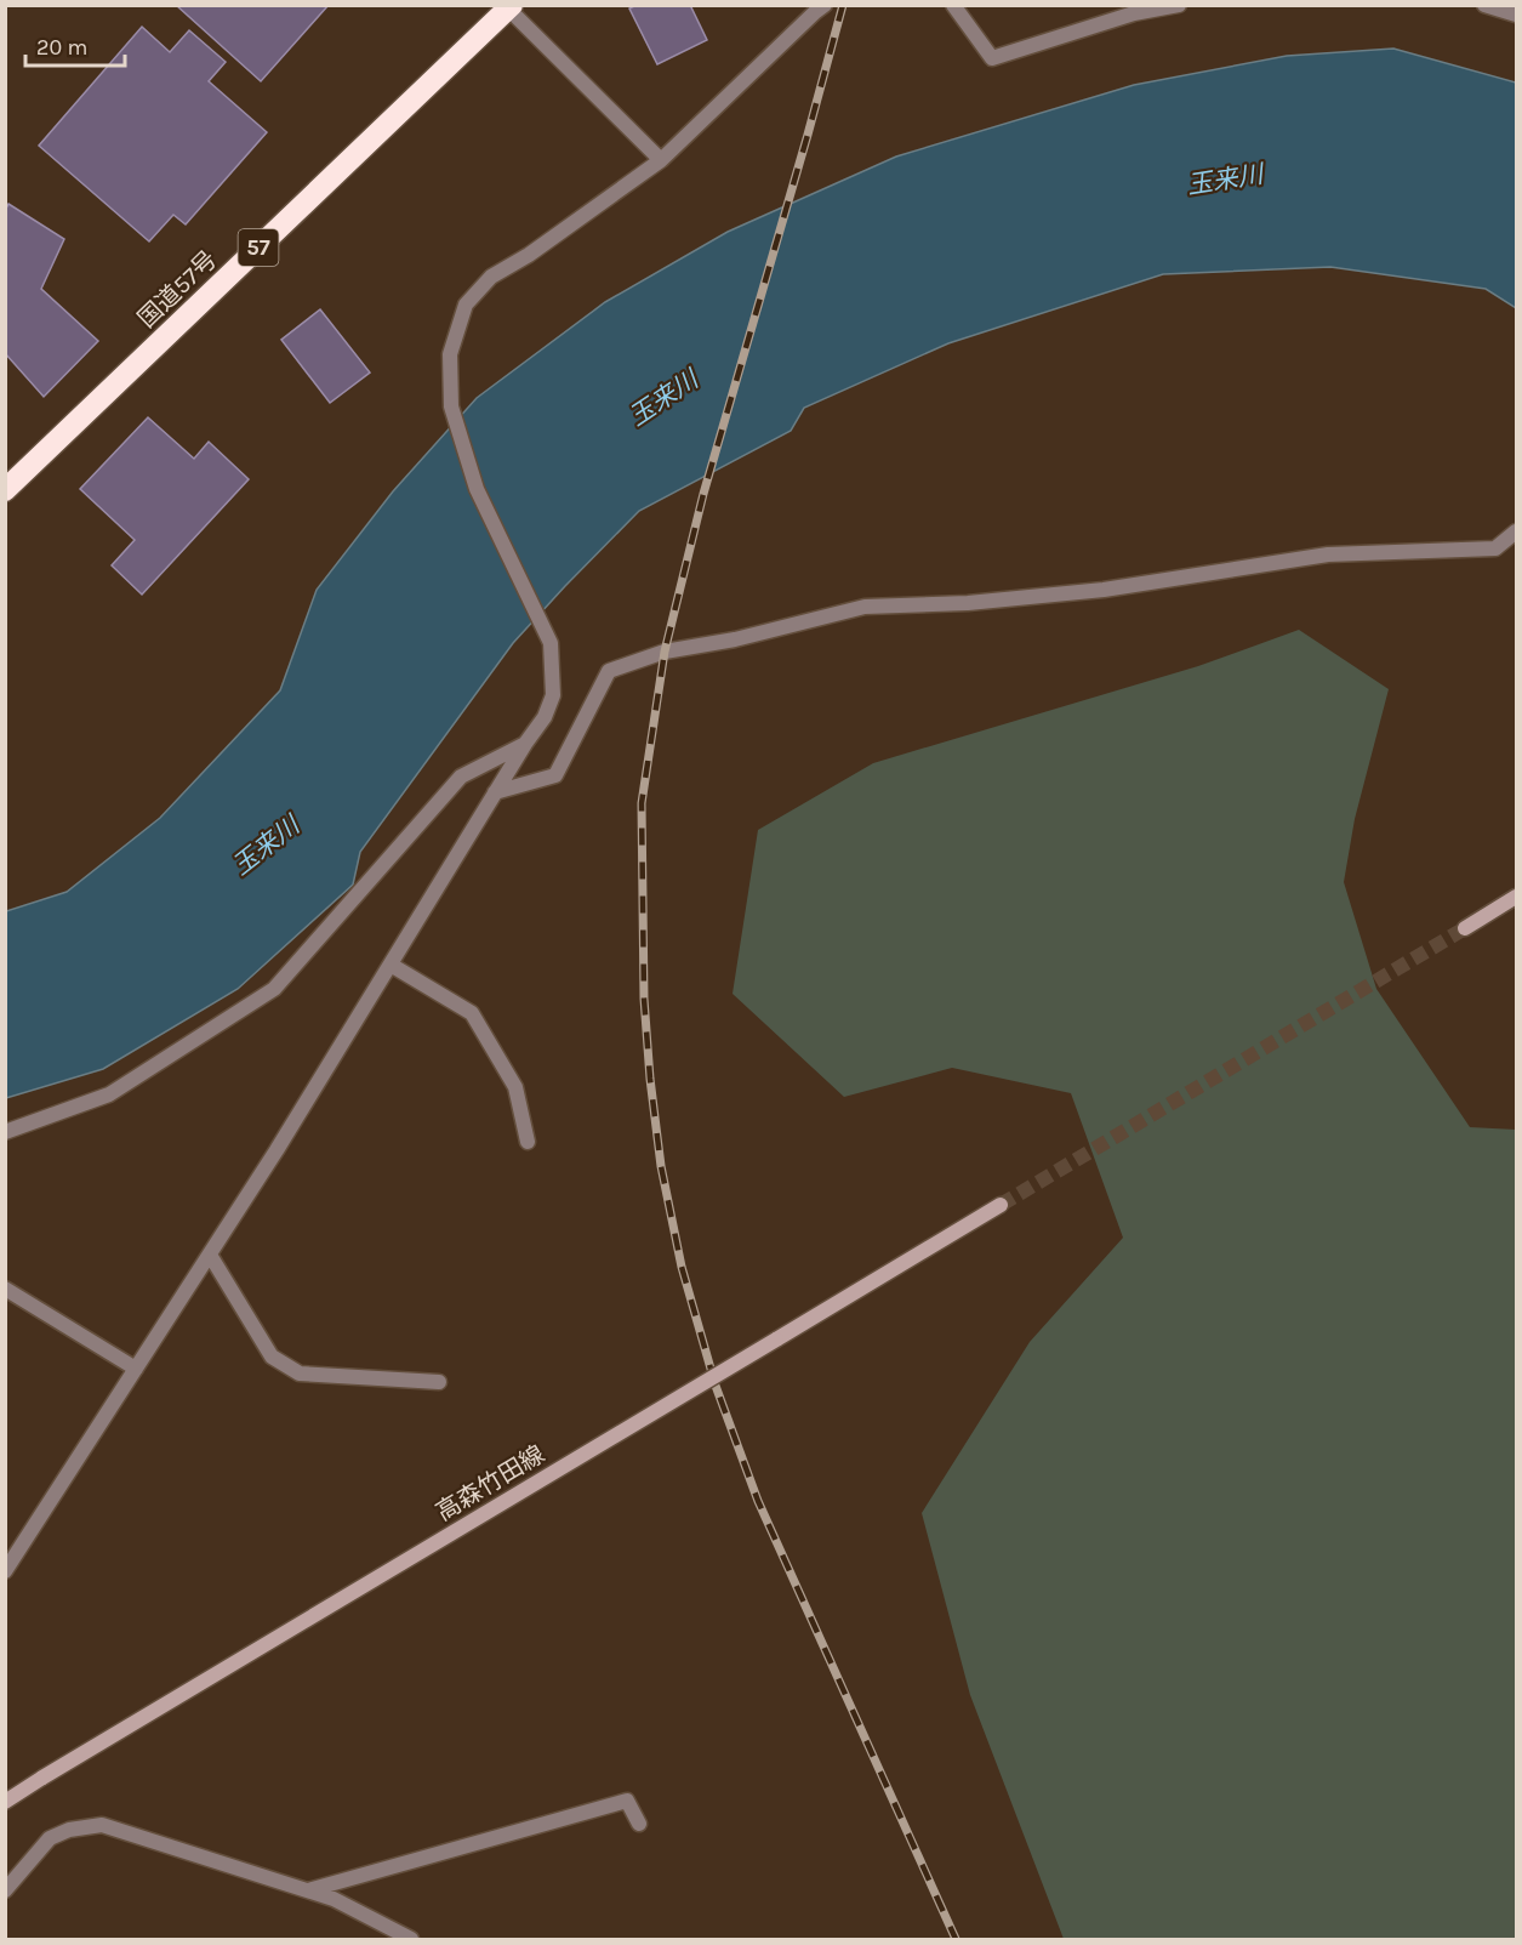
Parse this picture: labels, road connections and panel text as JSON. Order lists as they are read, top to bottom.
{
  "streets": {
    "highway": ["57", "国道57号"],
    "main road": ["高森竹田線"]
  },
  "water": ["玉来川"],
  "scale_bar": "20 m"
}
